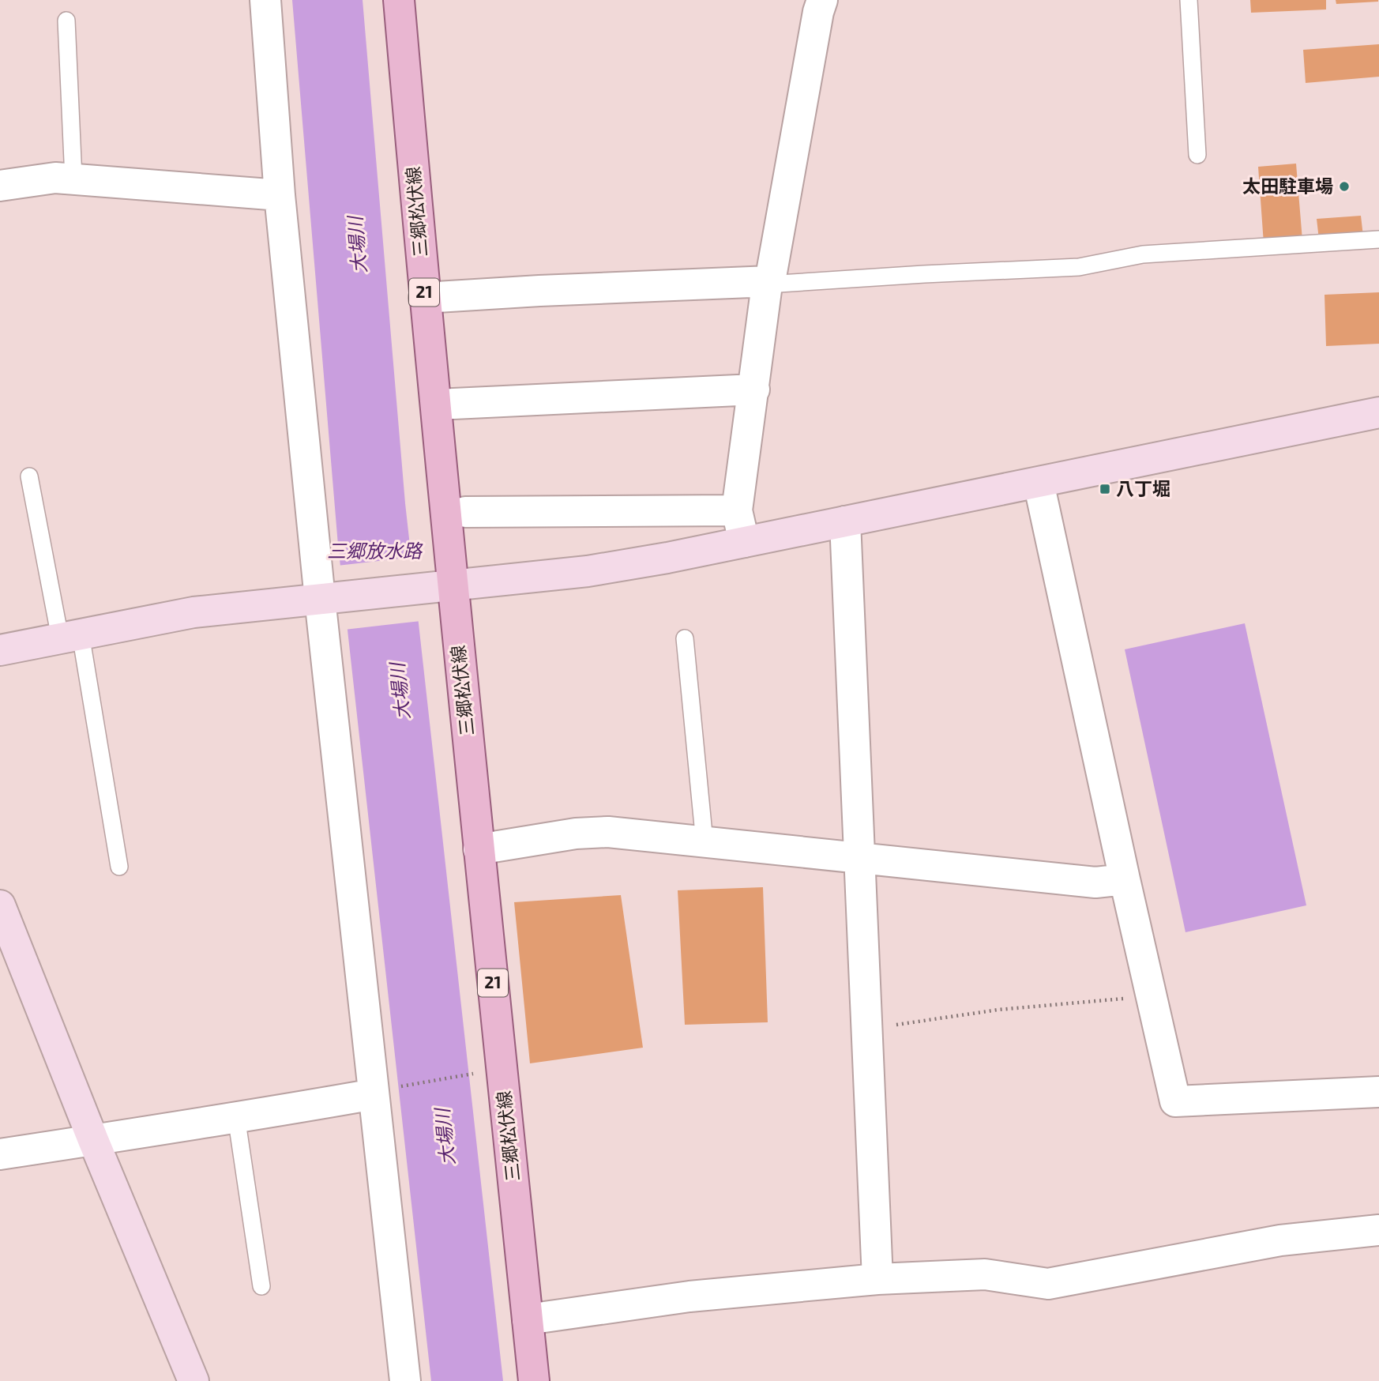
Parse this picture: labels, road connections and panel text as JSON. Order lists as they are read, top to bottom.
{
  "streets": {
    "main road": ["三郷松伏線", "21"]
  },
  "water": ["大場川", "三郷放水路"],
  "places": {
    "other": ["太田駐車場"],
    "transit": ["八丁堀"]
  }
}
